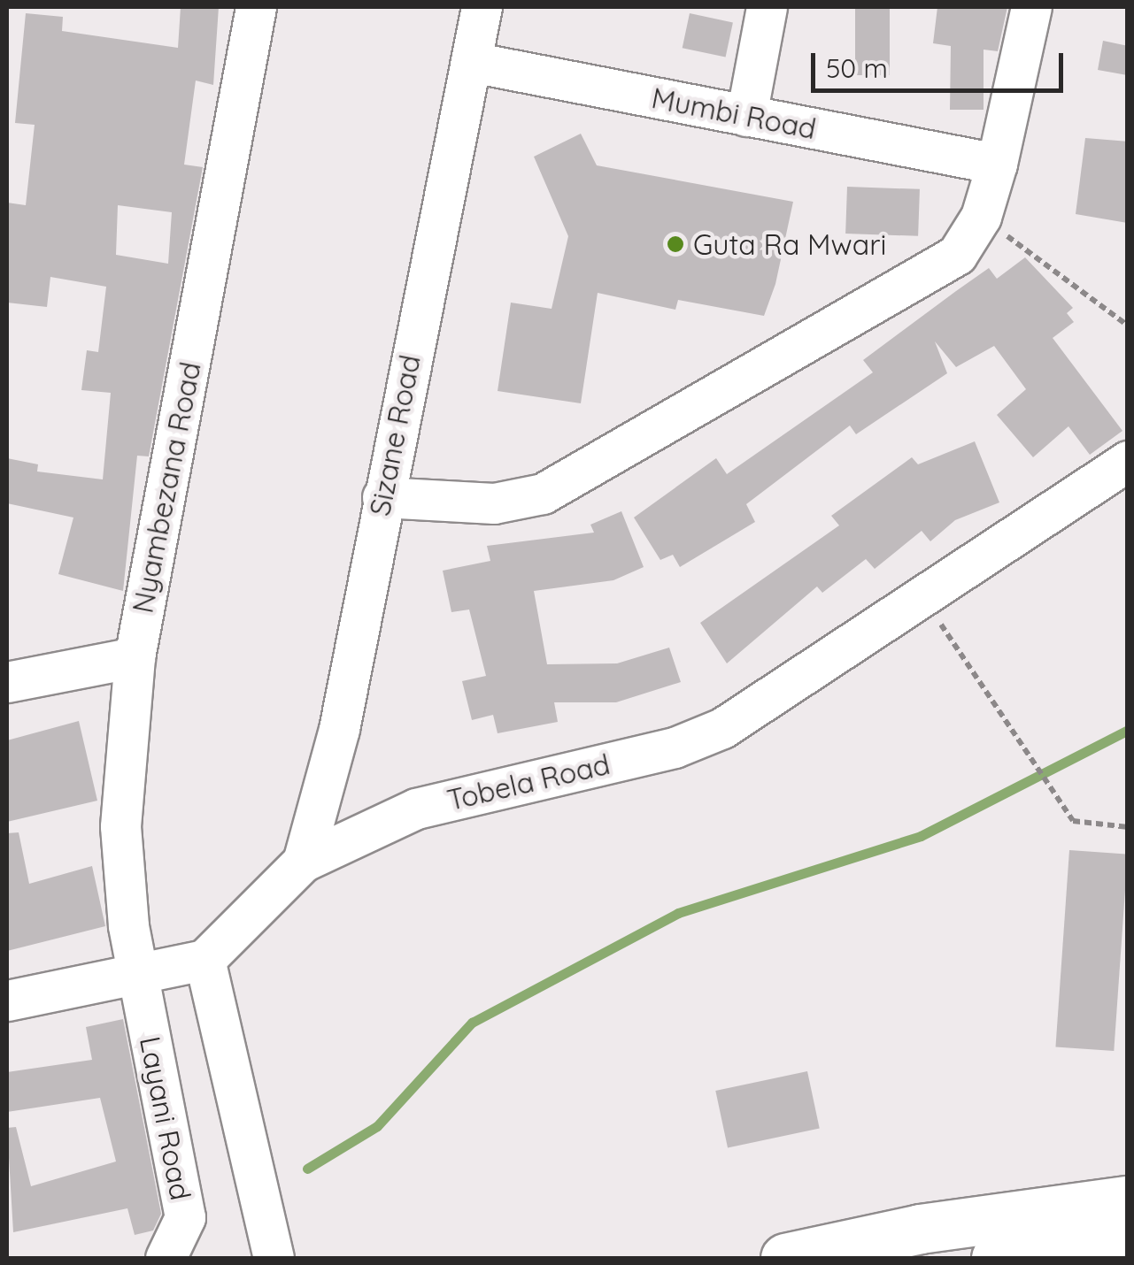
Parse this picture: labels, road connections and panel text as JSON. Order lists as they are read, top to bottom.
{
  "streets": {
    "street": [
      "Mumbi Road",
      "Sizane Road",
      "Nyambezana Road",
      "Tobela Road",
      "Layani Road"
    ]
  },
  "crossings": [
    ["Mumbi Road", "Sizane Road"],
    ["Sizane Road", "Tobela Road"],
    ["Nyambezana Road", "Layani Road"]
  ],
  "places": ["Guta Ra Mwari"],
  "scale_bar": "50 m"
}
